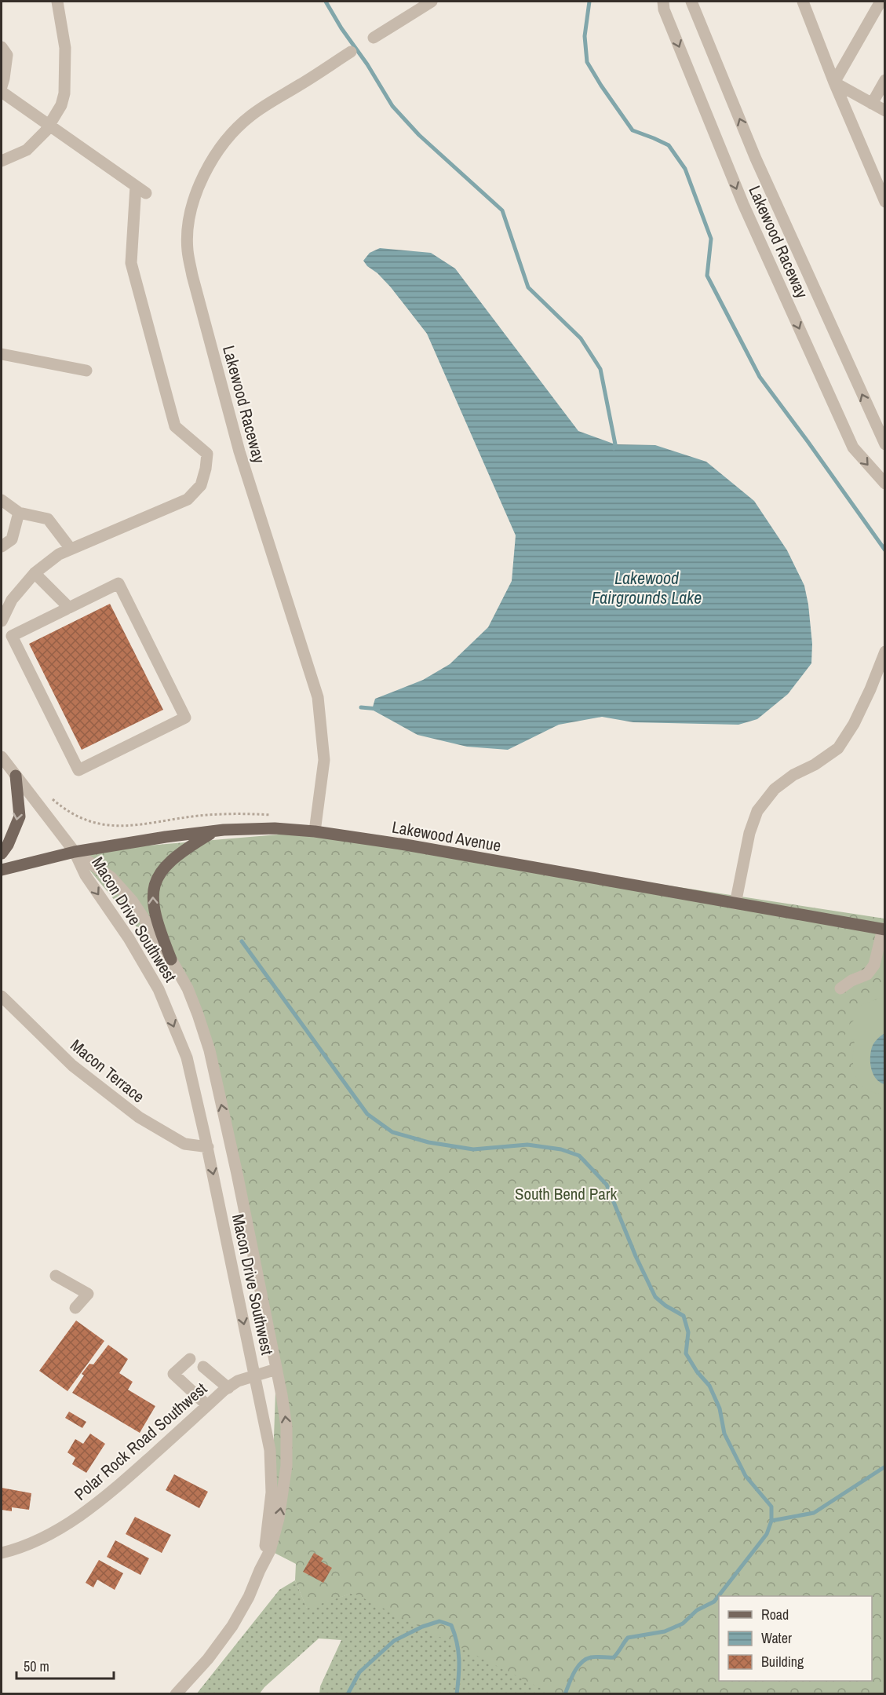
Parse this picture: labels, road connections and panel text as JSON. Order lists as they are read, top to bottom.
{
  "streets": {
    "main road": ["Lakewood Avenue"],
    "street": [
      "Lakewood Raceway",
      "Macon Drive Southwest",
      "Macon Terrace",
      "Polar Rock Road Southwest"
    ]
  },
  "crossings": [
    ["Lakewood Raceway", "Lakewood Avenue"],
    ["Lakewood Avenue", "Macon Drive Southwest"],
    ["Macon Drive Southwest", "Macon Terrace"],
    ["Macon Drive Southwest", "Polar Rock Road Southwest"]
  ],
  "water": ["Lakewood Fairgrounds Lake"],
  "parks": ["South Bend Park"],
  "legend": ["Road", "Water", "Building"],
  "scale_bar": "50 m"
}
